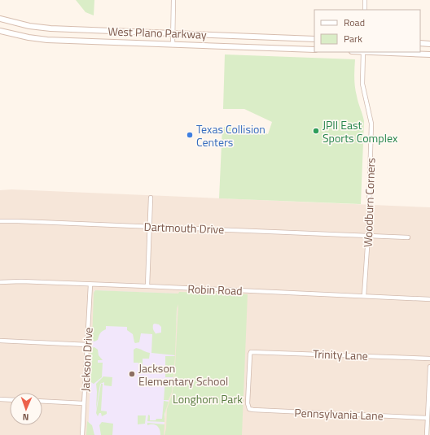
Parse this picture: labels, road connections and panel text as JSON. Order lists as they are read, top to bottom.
{
  "streets": {
    "main road": ["West Plano Parkway"],
    "street": [
      "Woodburn Corners",
      "Dartmouth Drive",
      "Robin Road",
      "Trinity Lane",
      "Jackson Drive",
      "Pennsylvania Lane"
    ]
  },
  "crossings": [
    ["Woodburn Corners", "Dartmouth Drive"],
    ["Woodburn Corners", "Robin Road"],
    ["Robin Road", "Jackson Drive"],
    ["Trinity Lane", "Pennsylvania Lane"]
  ],
  "parks": ["Longhorn Park"],
  "places": ["JPII East Sports Complex", "Texas Collision Centers", "Jackson Elementary School"],
  "legend": ["Road", "Park"],
  "north": "bottom"
}
